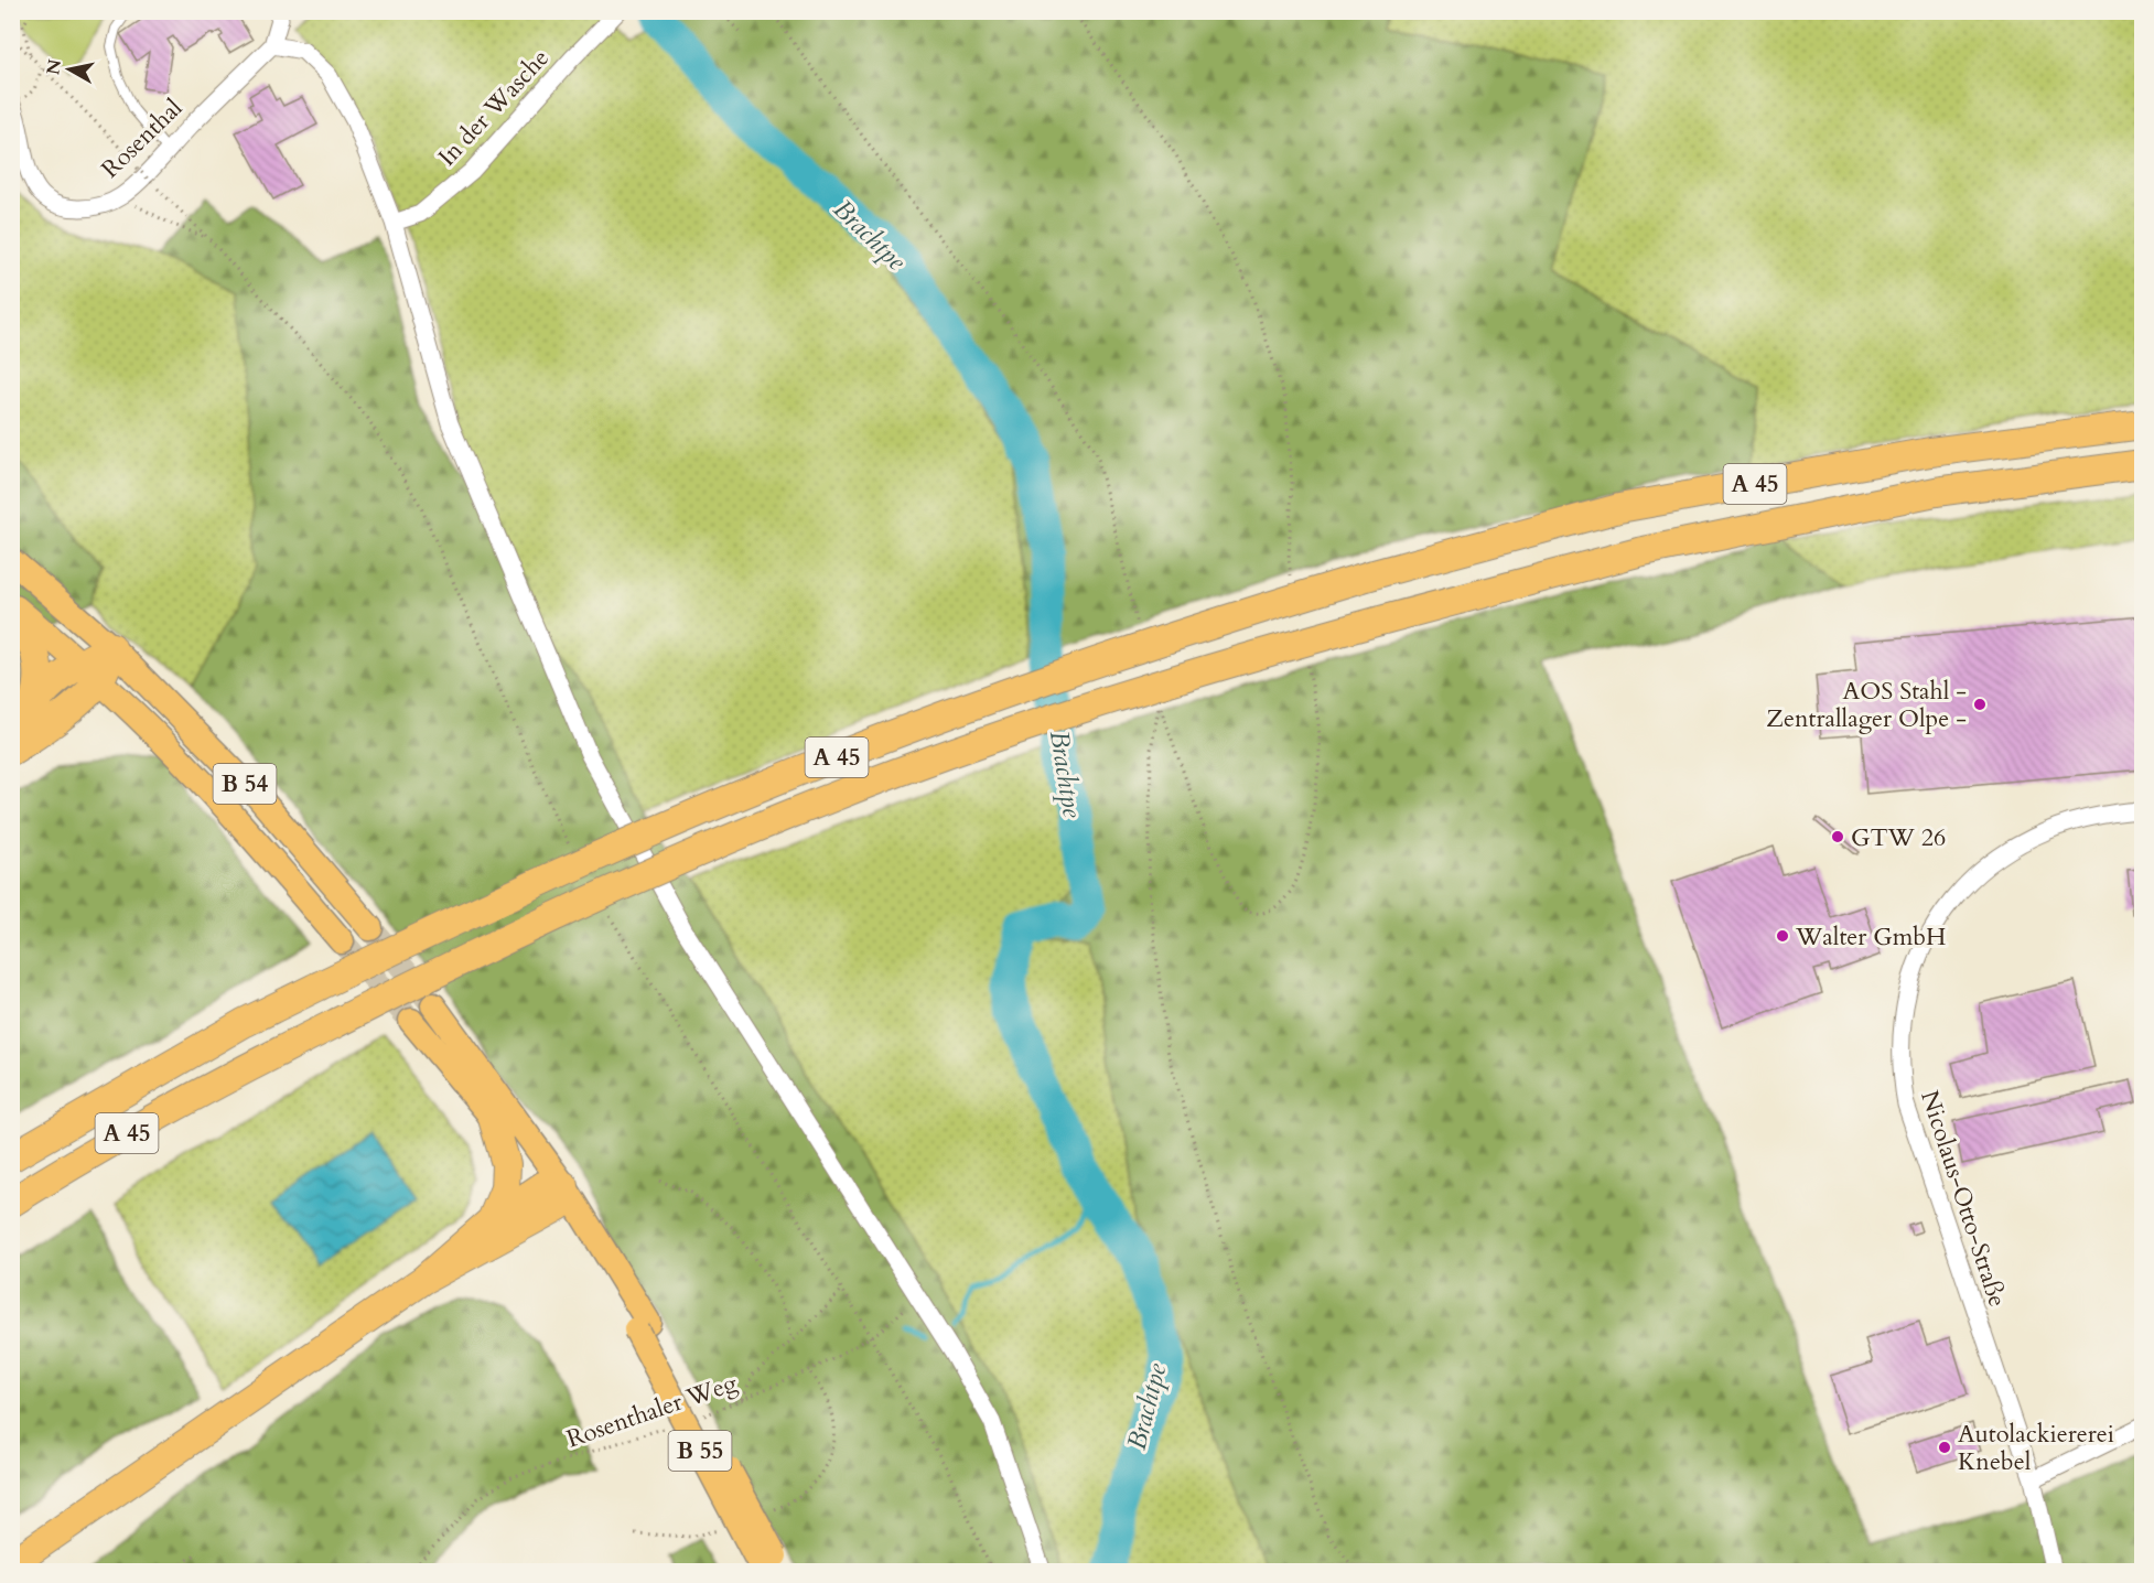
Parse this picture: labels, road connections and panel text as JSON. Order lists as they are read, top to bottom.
{
  "streets": {
    "highway": ["A 45"],
    "main road": ["B 54", "B 55"],
    "street": ["In der Wasche", "Rosenthal", "Nicolaus-Otto-Straße"],
    "path": ["Rosenthaler Weg"]
  },
  "water": ["Brachtpe"],
  "places": [
    "AOS Stahl - Zentrallager Olpe -",
    "GTW 26",
    "Walter GmbH",
    "Autolackiererei Knebel"
  ],
  "north": "left"
}
